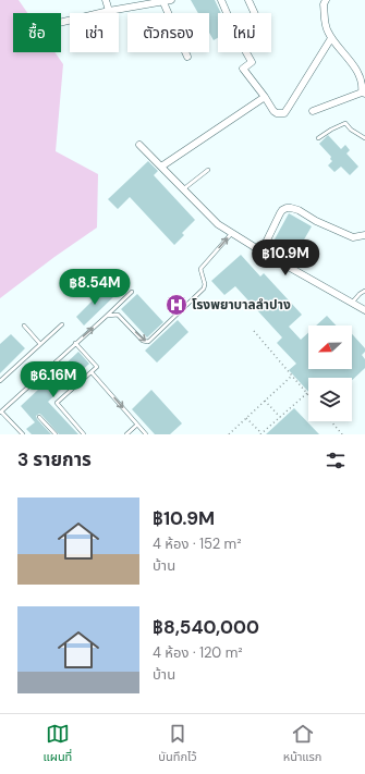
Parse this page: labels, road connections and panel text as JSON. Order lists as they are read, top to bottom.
{
  "places": {
    "hospital": ["โรงพยาบาลลำปาง"]
  },
  "north": "left",
  "page": {
    "chip": [
      "ซื้อ",
      "เช่า",
      "ตัวกรอง",
      "ใหม่"
    ],
    "price": ["฿10.9M", "฿8.54M", "฿6.16M"],
    "heading": "3 รายการ",
    "list": [
      {
        "name": "฿10.9M",
        "note": "4 ห้อง · 152 m² · บ้าน"
      },
      {
        "name": "฿8,540,000",
        "note": "4 ห้อง · 120 m² · บ้าน"
      }
    ],
    "tabs": ["แผนที่", "บันทึกไว้", "หน้าแรก"]
  }
}
